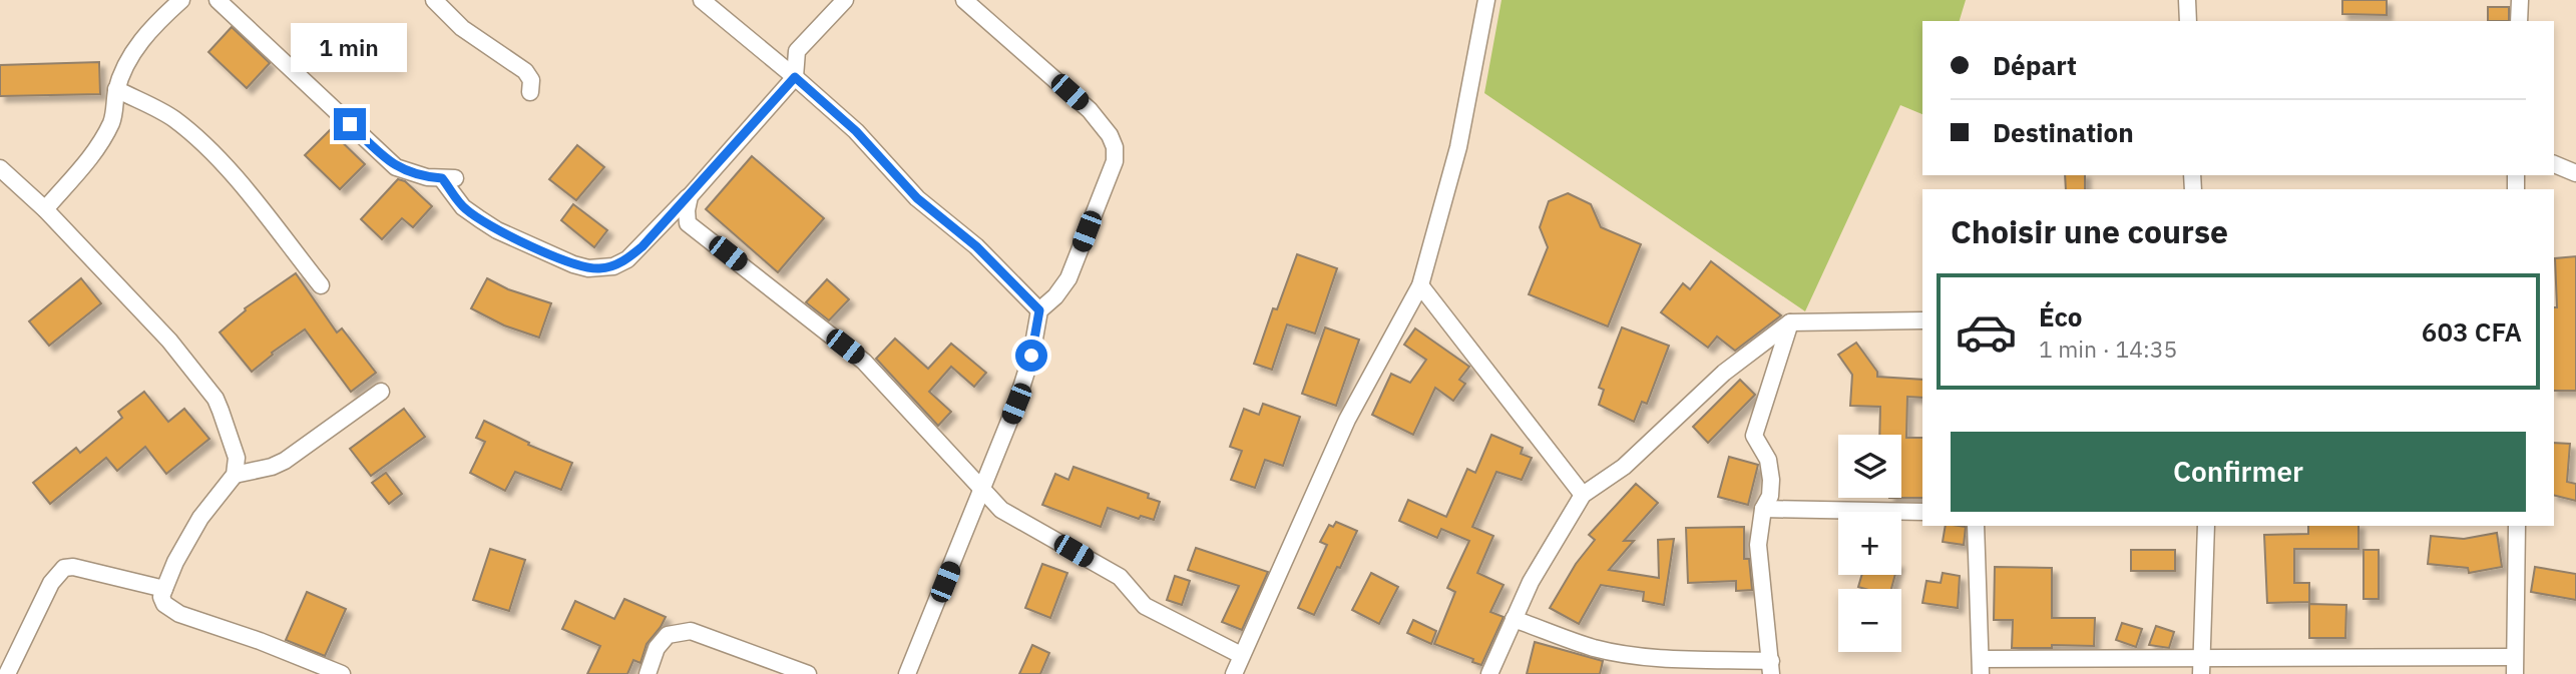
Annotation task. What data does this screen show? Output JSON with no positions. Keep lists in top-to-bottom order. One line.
{"page":{"banner":["Départ","Destination"],"bubble":"1 min","heading":"Choisir une course","list":[{"name":"Éco","note":"1 min · 14:35","value":"603 CFA"}],"buttons":"Confirmer","map_buttons":["+","−"]}}
